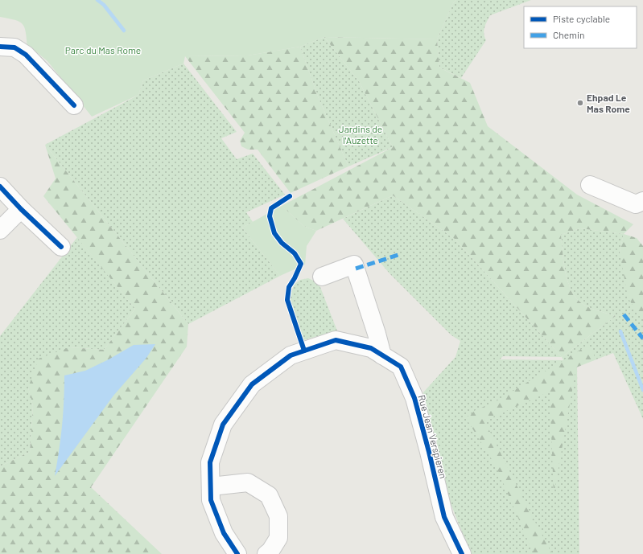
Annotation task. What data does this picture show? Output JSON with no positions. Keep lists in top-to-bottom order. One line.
{"streets":{"street":["Rue Jean Verspieren"]},"parks":["Parc du Mas Rome","Jardins de l'Auzette"],"places":["Ehpad Le Mas Rome"],"legend":["Piste cyclable","Chemin"]}
